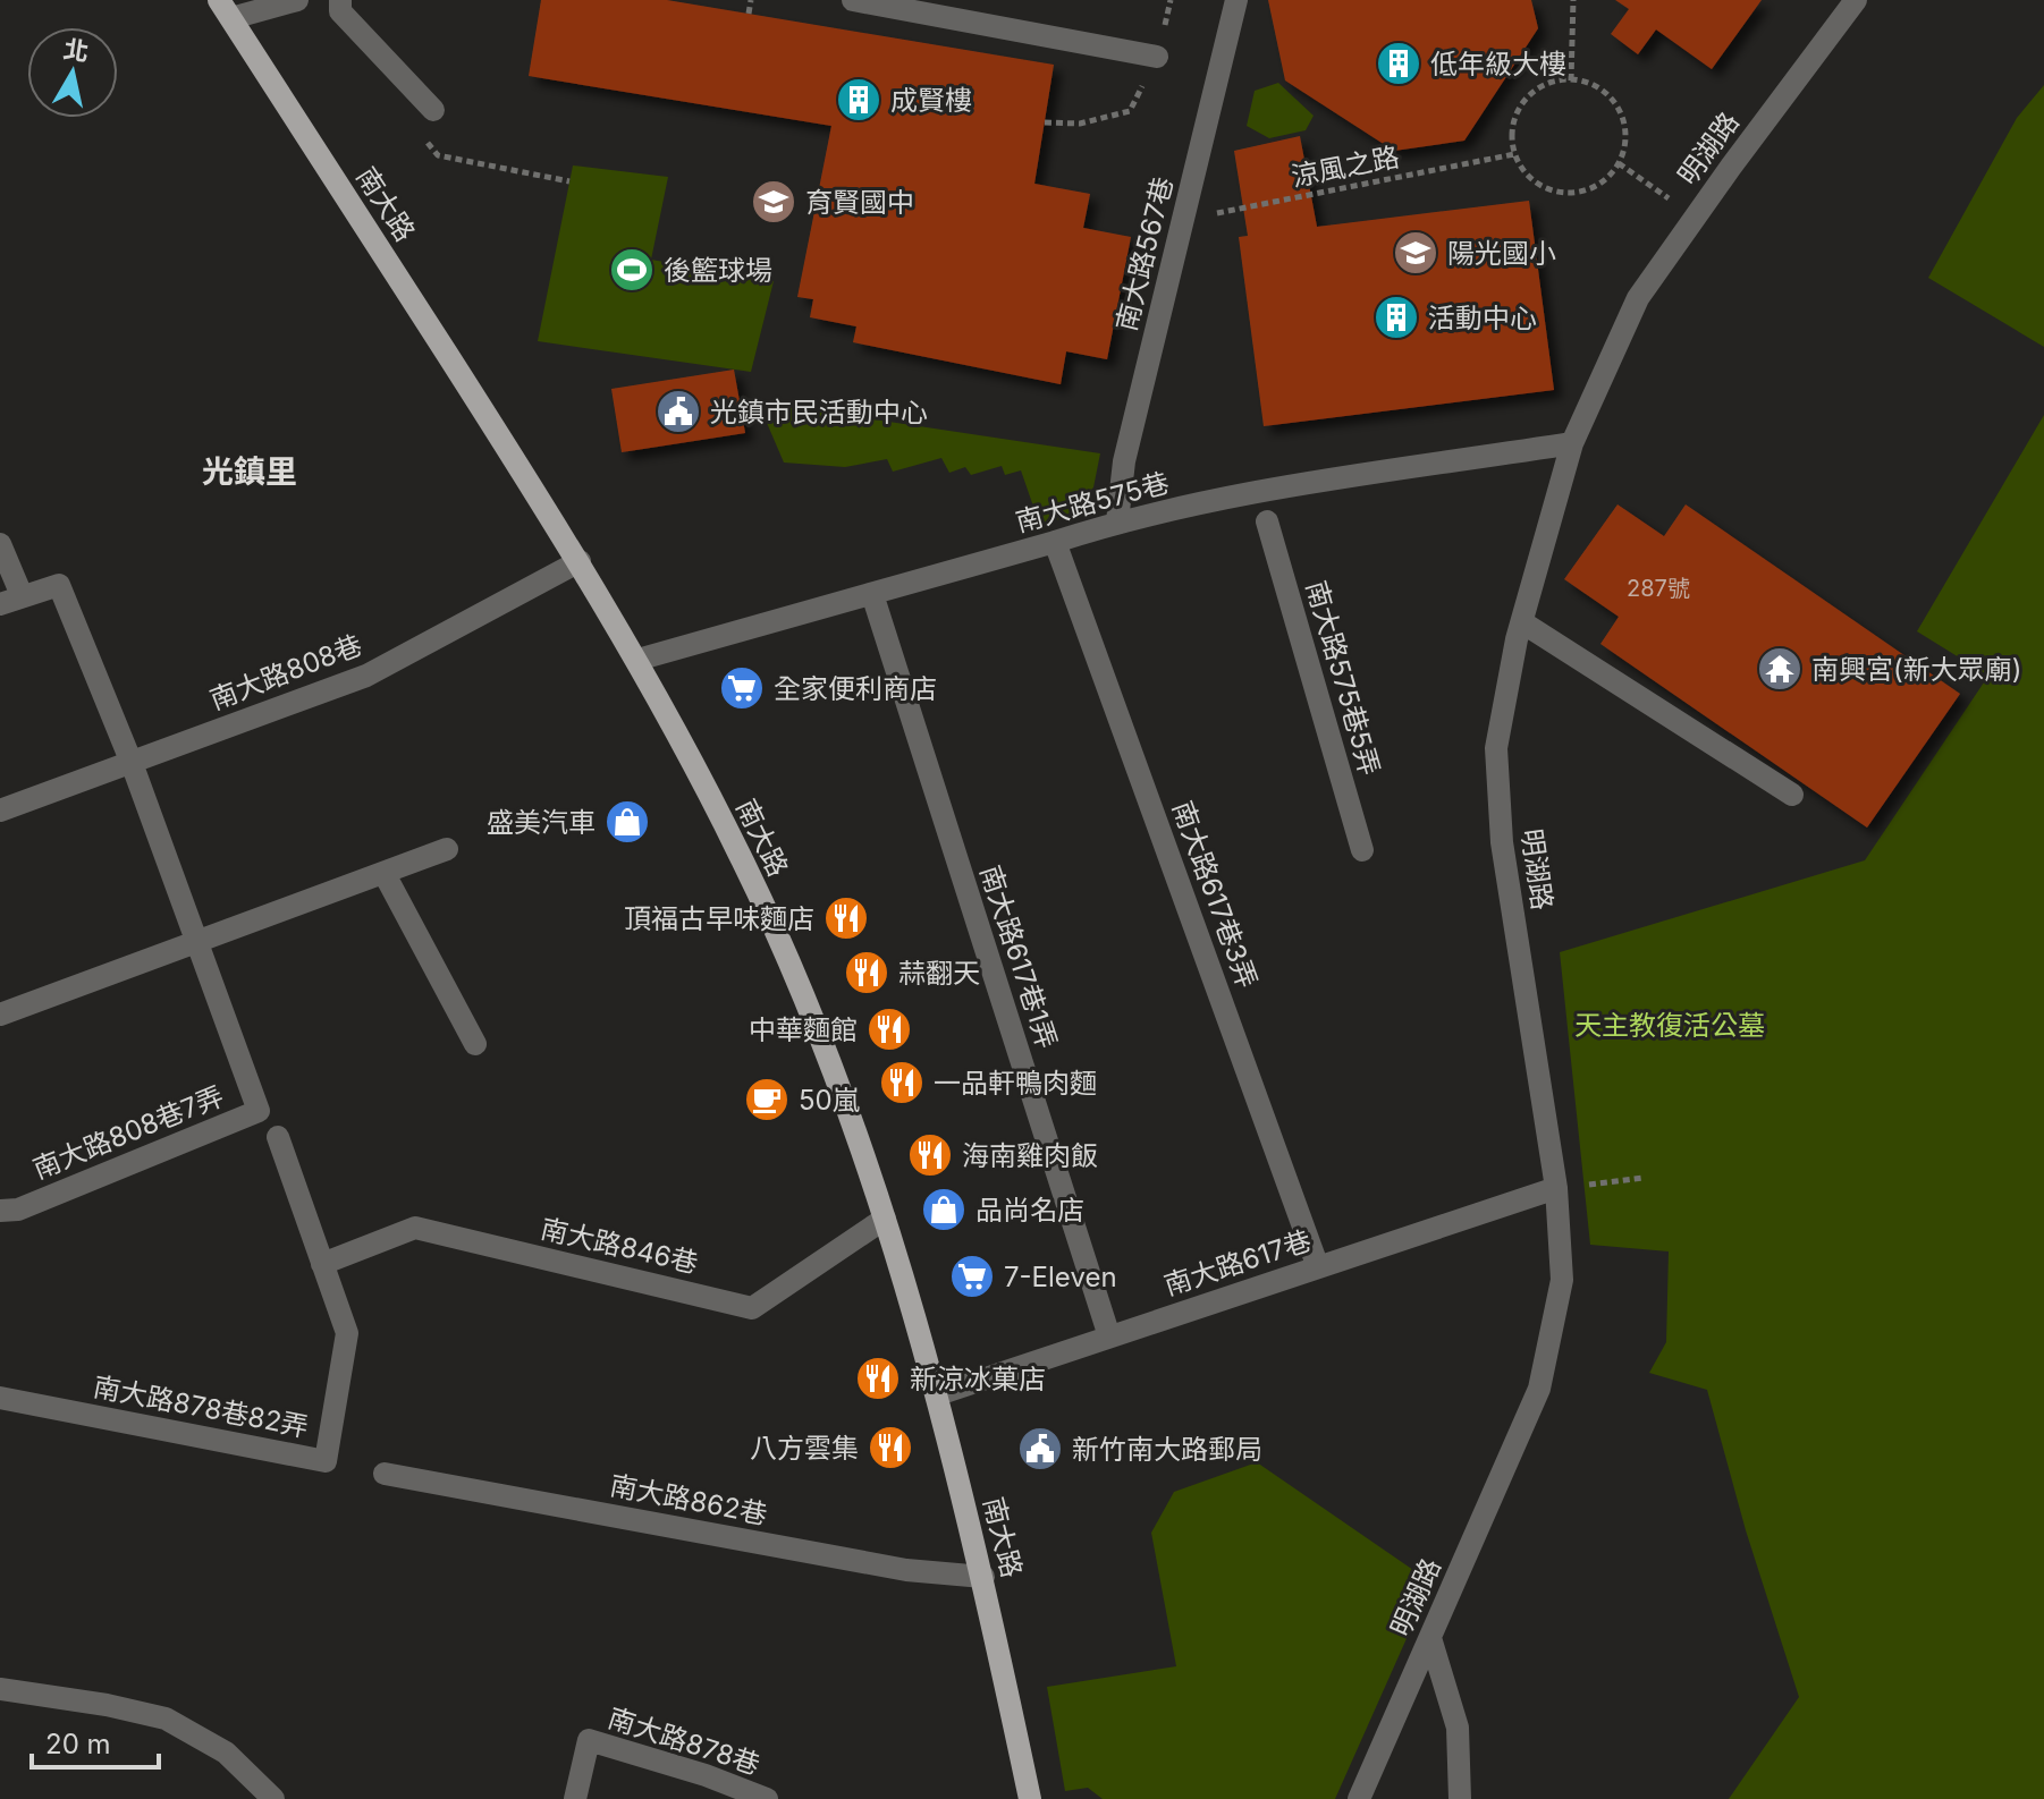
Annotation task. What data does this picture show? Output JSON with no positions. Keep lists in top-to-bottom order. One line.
{"streets":{"main road":["南大路"],"street":["明湖路","南大路567巷","南大路575巷","南大路808巷","南大路575巷5弄","南大路617巷3弄","南大路617巷1弄","南大路808巷7弄","南大路846巷","南大路617巷","南大路878巷82弄","南大路862巷","南大路878巷"],"path":["涼風之路"]},"crossings":[["明湖路","南大路575巷"],["明湖路","南大路617巷"],["涼風之路","南大路567巷"],["南大路","南大路575巷"],["南大路","南大路808巷"],["南大路","南大路846巷"],["南大路","南大路617巷"],["南大路","南大路862巷"],["南大路567巷","南大路575巷"],["南大路575巷","南大路617巷3弄"],["南大路575巷","南大路617巷1弄"],["南大路808巷","南大路808巷7弄"],["南大路617巷3弄","南大路617巷"],["南大路617巷1弄","南大路617巷"],["南大路846巷","南大路878巷82弄"]],"districts":["光鎮里"],"parks":["天主教復活公墓"],"places":{"building":["低年級大樓","成賢樓","活動中心"],"school or university":["育賢國中","陽光國小"],"sports":["後籃球場"],"public building":["光鎮市民活動中心","新竹南大路郵局"],"temple":["南興宮(新大眾廟)"],"supermarket":["全家便利商店","7-Eleven"],"shop":["盛美汽車","品尚名店"],"restaurant":["頂福古早味麵店","蒜翻天","中華麵館","一品軒鴨肉麵","海南雞肉飯","新涼冰菓店","八方雲集"],"cafe":["50嵐"]},"house_numbers":["287號"],"scale_bar":"20 m","north":"top"}
